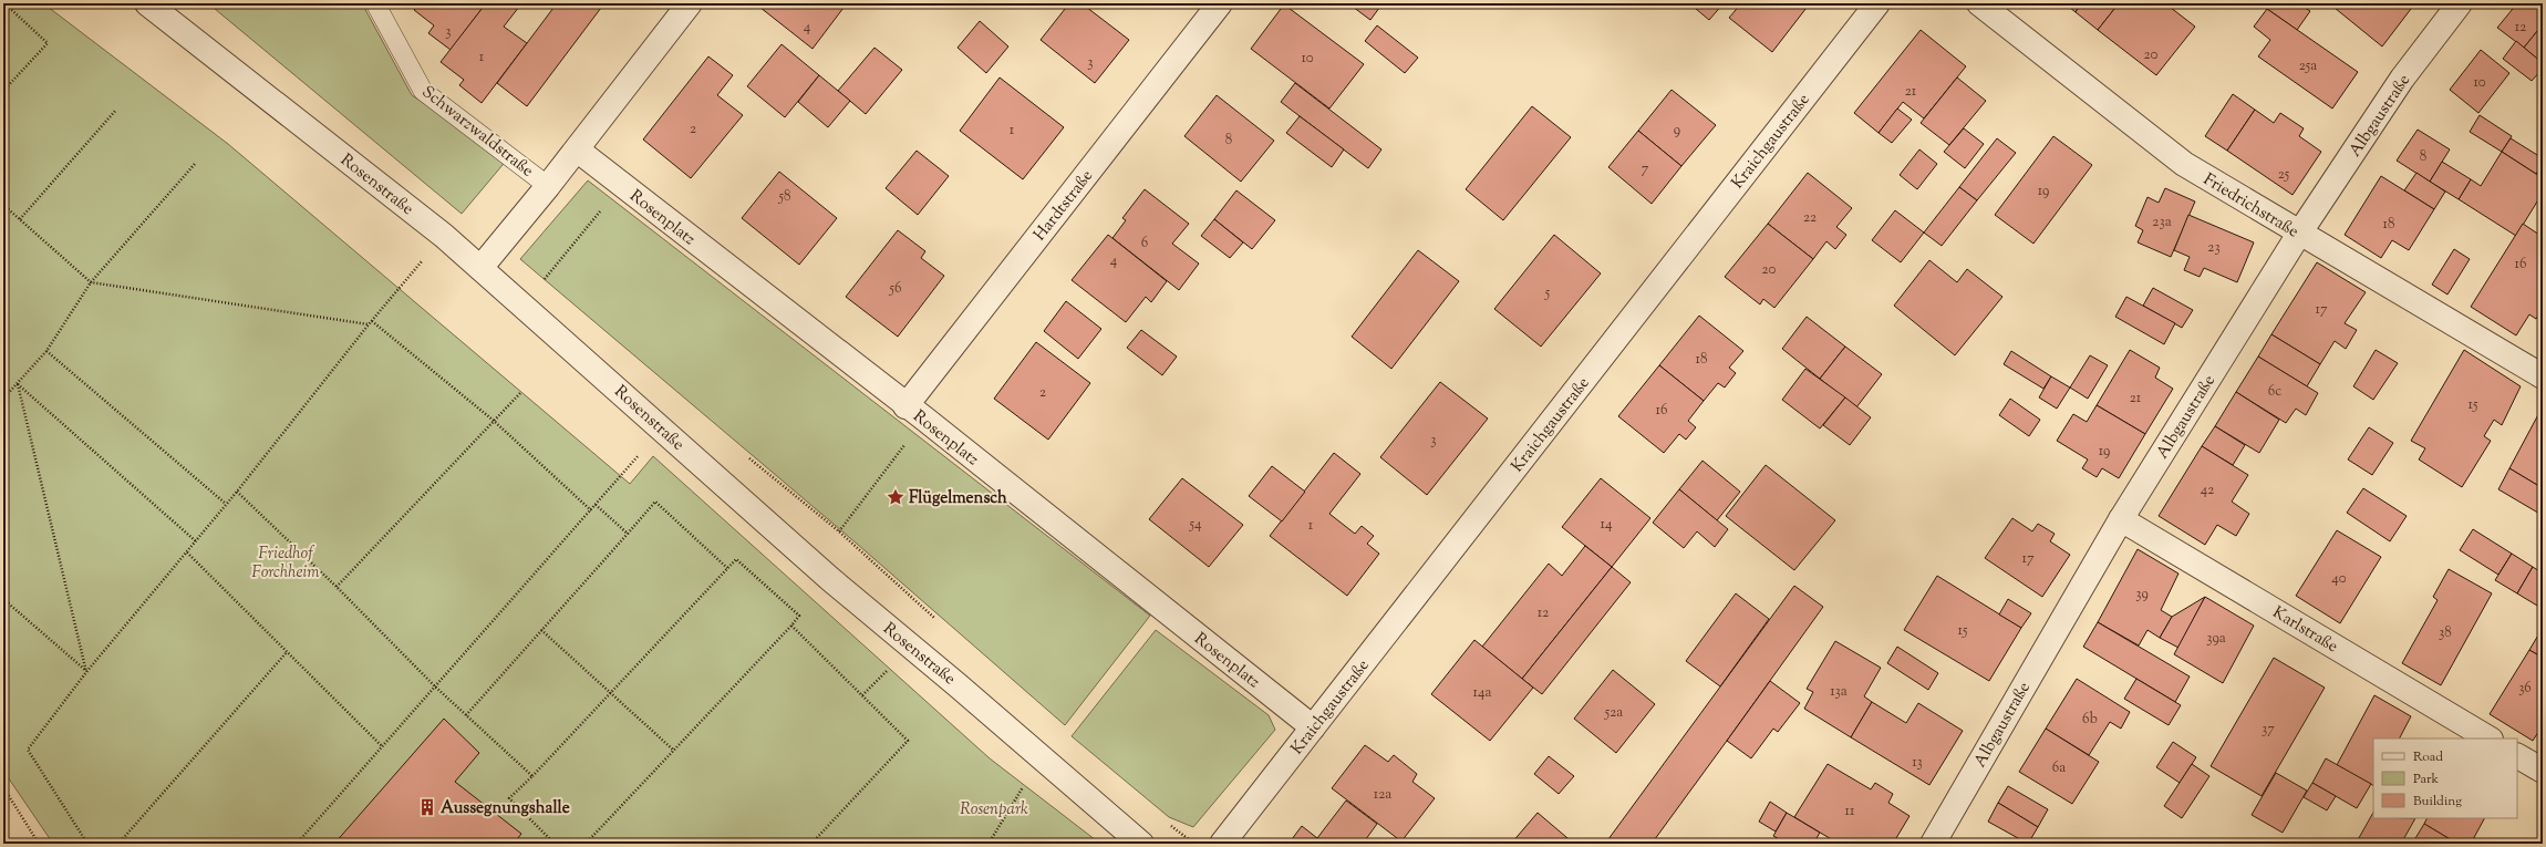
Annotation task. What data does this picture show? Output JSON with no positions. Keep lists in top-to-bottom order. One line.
{"streets":{"street":["Albgaustraße","Schwarzwaldstraße","Kraichgaustraße","Rosenstraße","Hardtstraße","Friedrichstraße","Rosenplatz","Karlstraße"]},"crossings":[["Albgaustraße","Friedrichstraße"],["Albgaustraße","Karlstraße"],["Schwarzwaldstraße","Rosenstraße"],["Schwarzwaldstraße","Rosenplatz"],["Kraichgaustraße","Rosenplatz"],["Hardtstraße","Rosenplatz"]],"parks":["Friedhof Forchheim","Rosenpark"],"places":{"place":["Flügelmensch"],"building":["Aussegnungshalle"]},"house_numbers":["4","12","3","20","1","10","3","25a","10","21","2","1","9","8","8","7","25","19","58","22","23a","18","6","23","4","16","20","56","5","17","18","6c","2","21","15","16","3","19","42","54","14","1","17","40","39","12","15","38","39a","36","13a","14a","52a","6b","37","13","6a","12a","11"],"legend":["Road","Park","Building"]}
